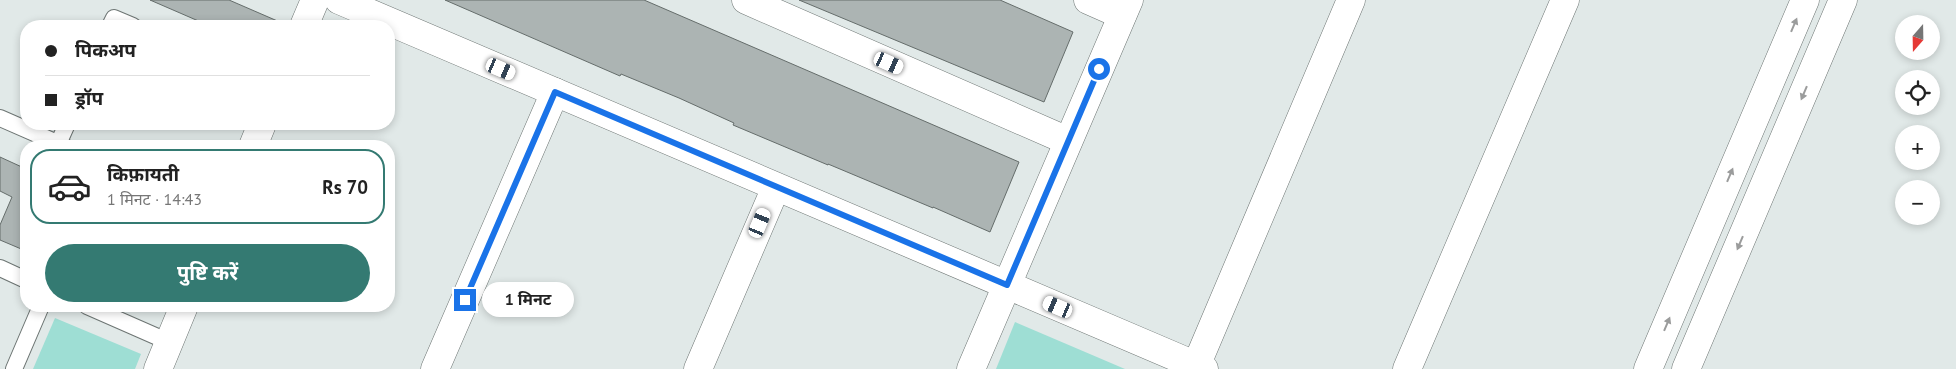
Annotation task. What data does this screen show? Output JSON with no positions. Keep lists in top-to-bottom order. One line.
{"north":"bottom","page":{"map_buttons":["+","−"],"banner":["पिकअप","ड्रॉप"],"list":[{"name":"किफ़ायती","note":"1 मिनट · 14:43","value":"Rs 70"}],"buttons":"पुष्टि करें","bubble":"1 मिनट"}}
